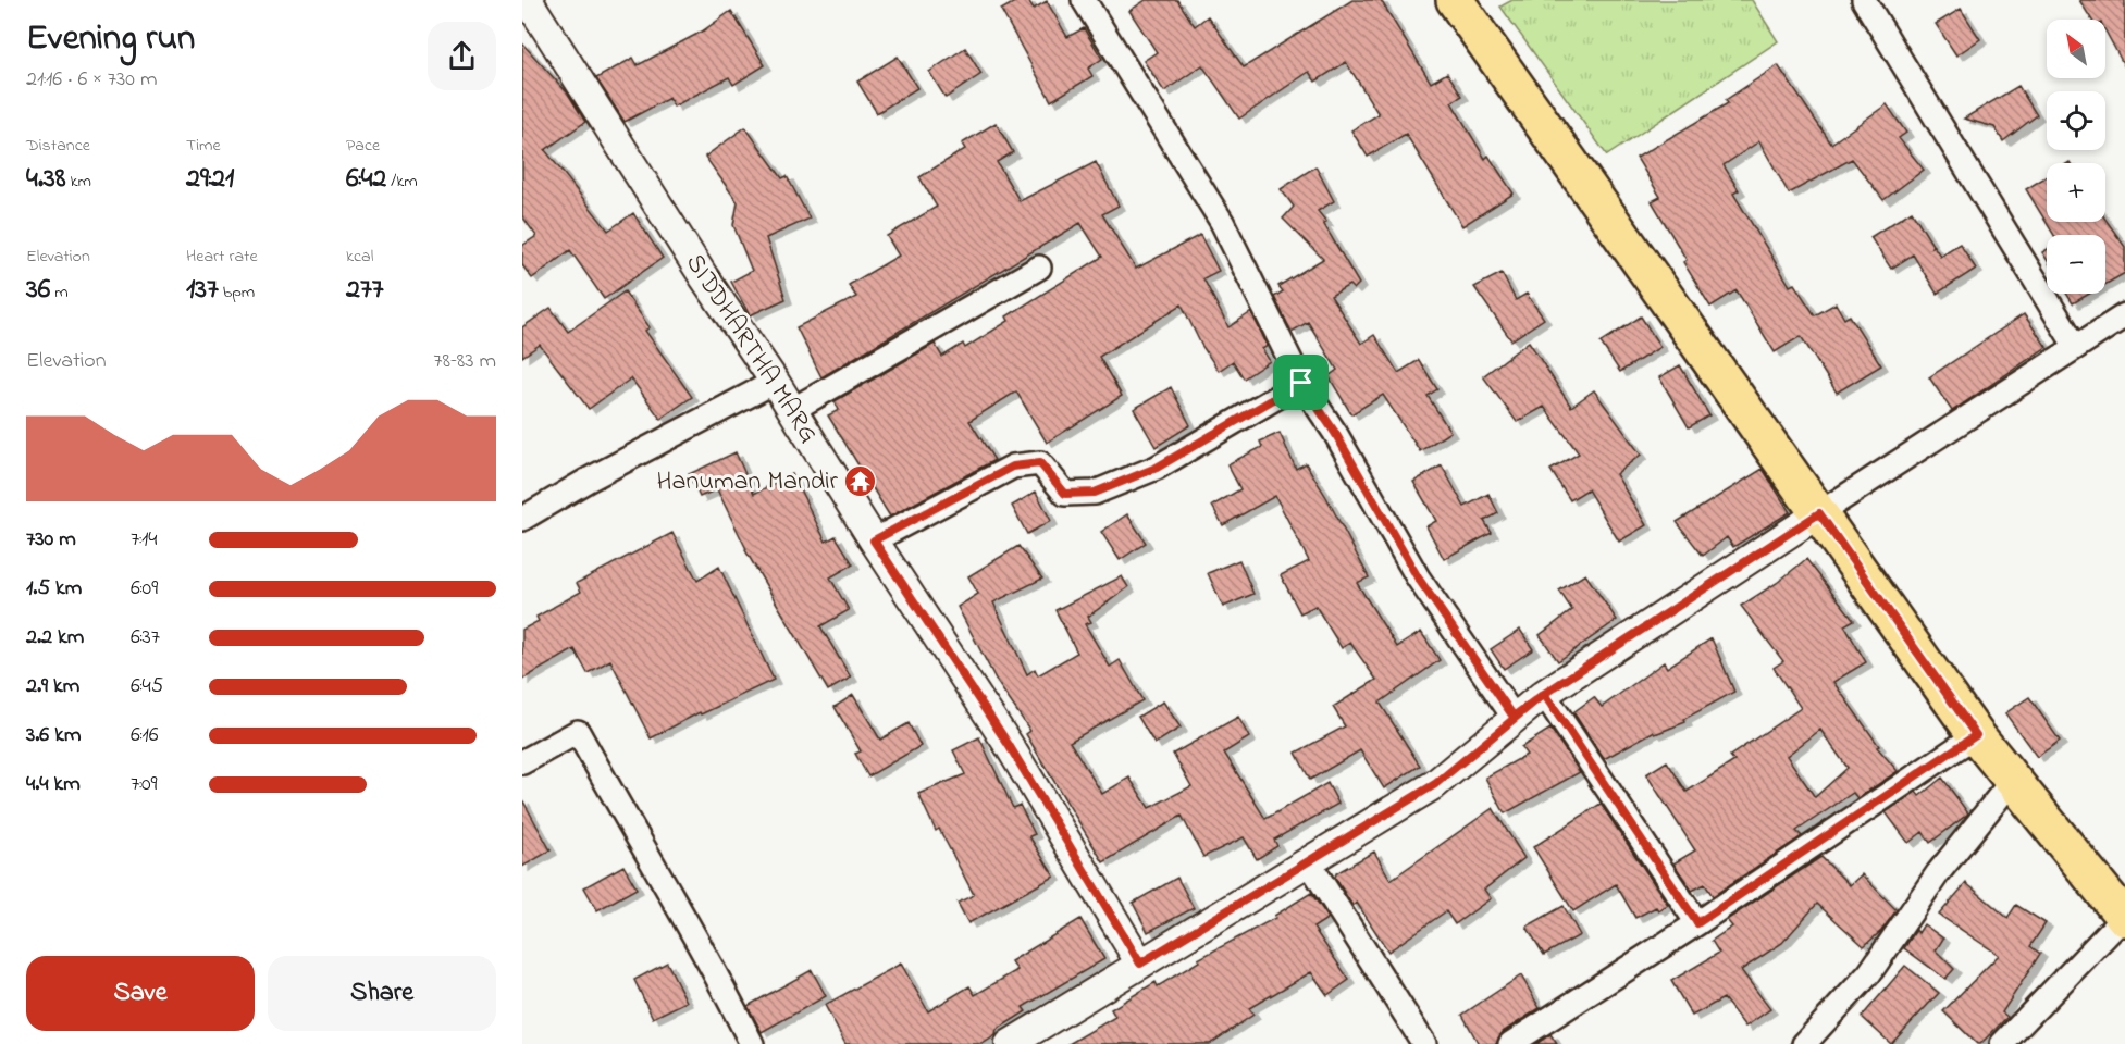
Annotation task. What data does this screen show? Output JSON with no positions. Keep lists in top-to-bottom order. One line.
{"streets":{"street":["SIDDHARTHA MARG"]},"places":{"temple":["Hanuman Mandir"]},"north":"top left","page":{"heading":["Evening run","21:16 · 6 × 730 m"],"map_buttons":["+","−"],"stats":[["Distance","4.38 km"],["Time","29:21"],["Pace","6:42 /km"],["Elevation","36 m"],["Heart rate","137 bpm"],["kcal","277"]],"chart":["Elevation","78–83 m"],"list":[{"name":"730 m","note":"7:14"},{"name":"1.5 km","note":"6:09"},{"name":"2.2 km","note":"6:37"},{"name":"2.9 km","note":"6:45"},{"name":"3.6 km","note":"6:16"},{"name":"4.4 km","note":"7:09"}],"buttons":["Save","Share"]}}
